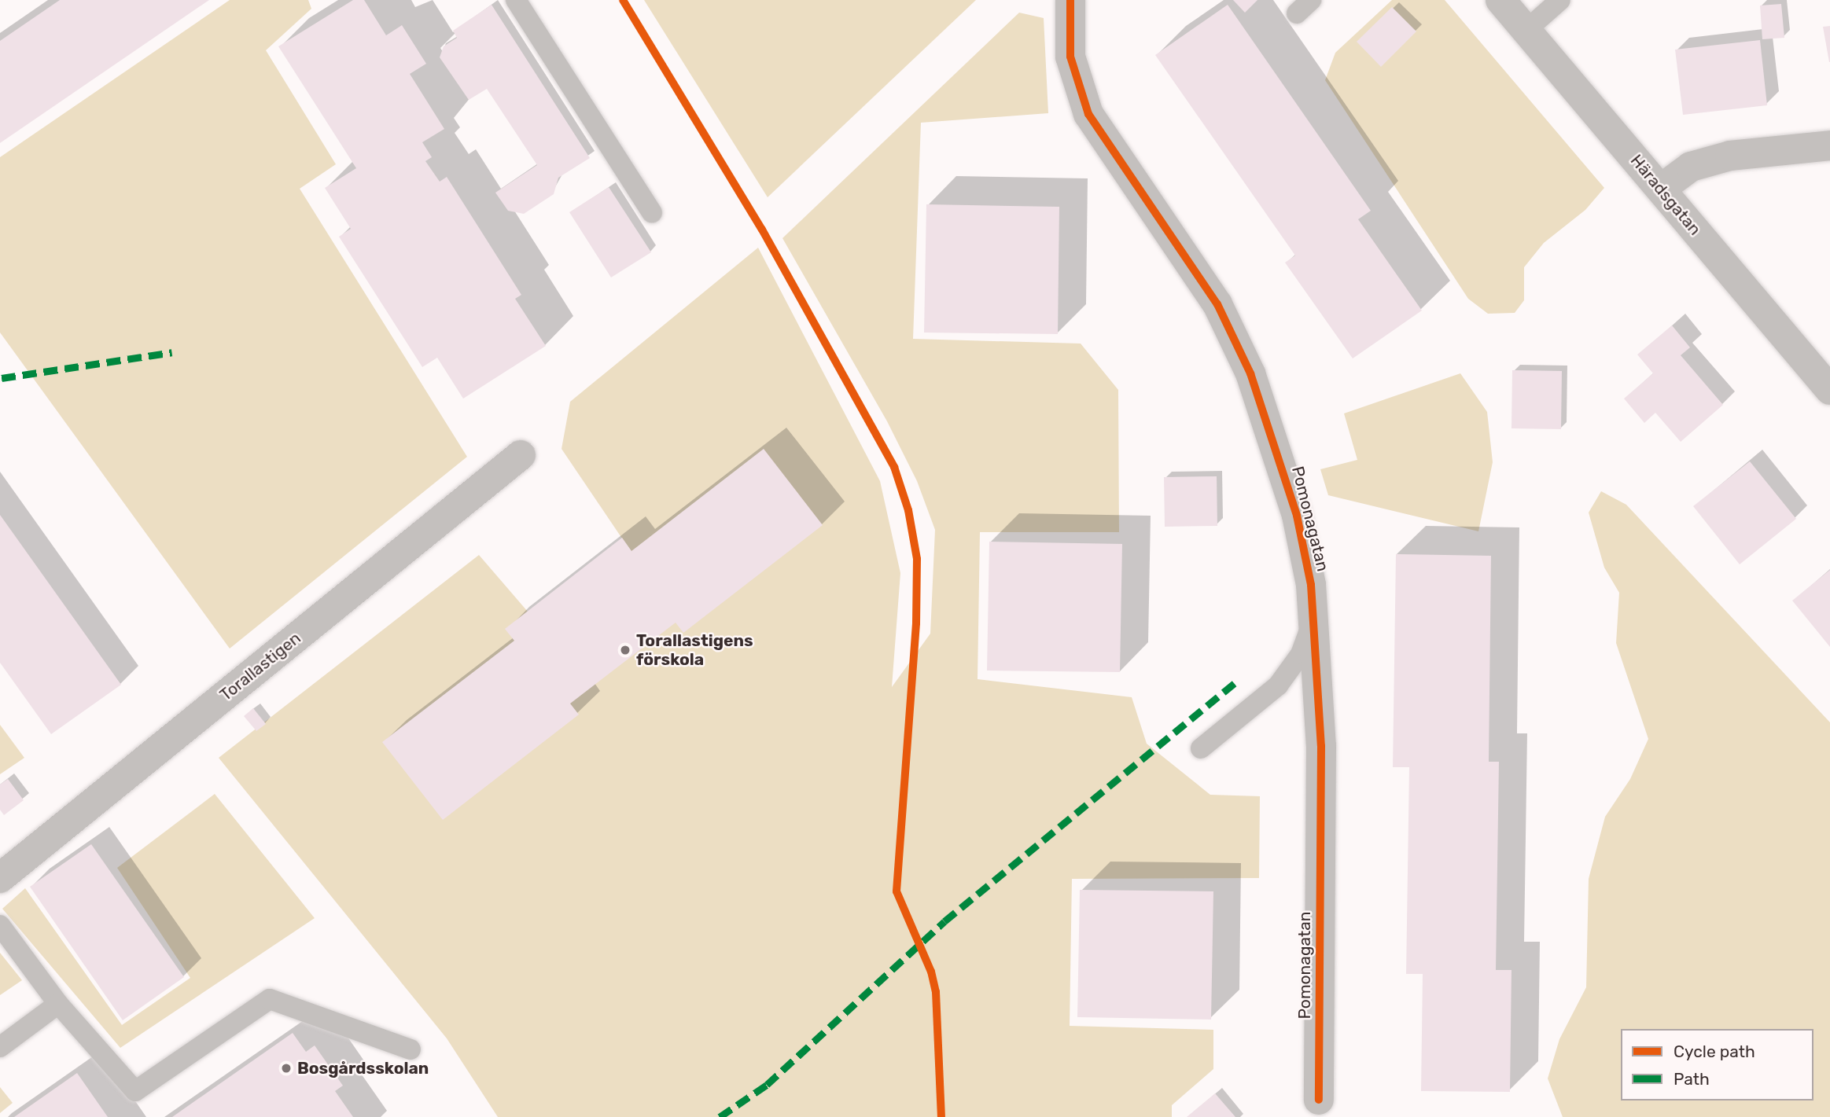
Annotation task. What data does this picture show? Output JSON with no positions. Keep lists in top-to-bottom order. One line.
{"streets":{"street":["Häradsgatan","Pomonagatan","Torallastigen"]},"places":["Torallastigens förskola","Bosgårdsskolan"],"legend":["Cycle path","Path"]}
